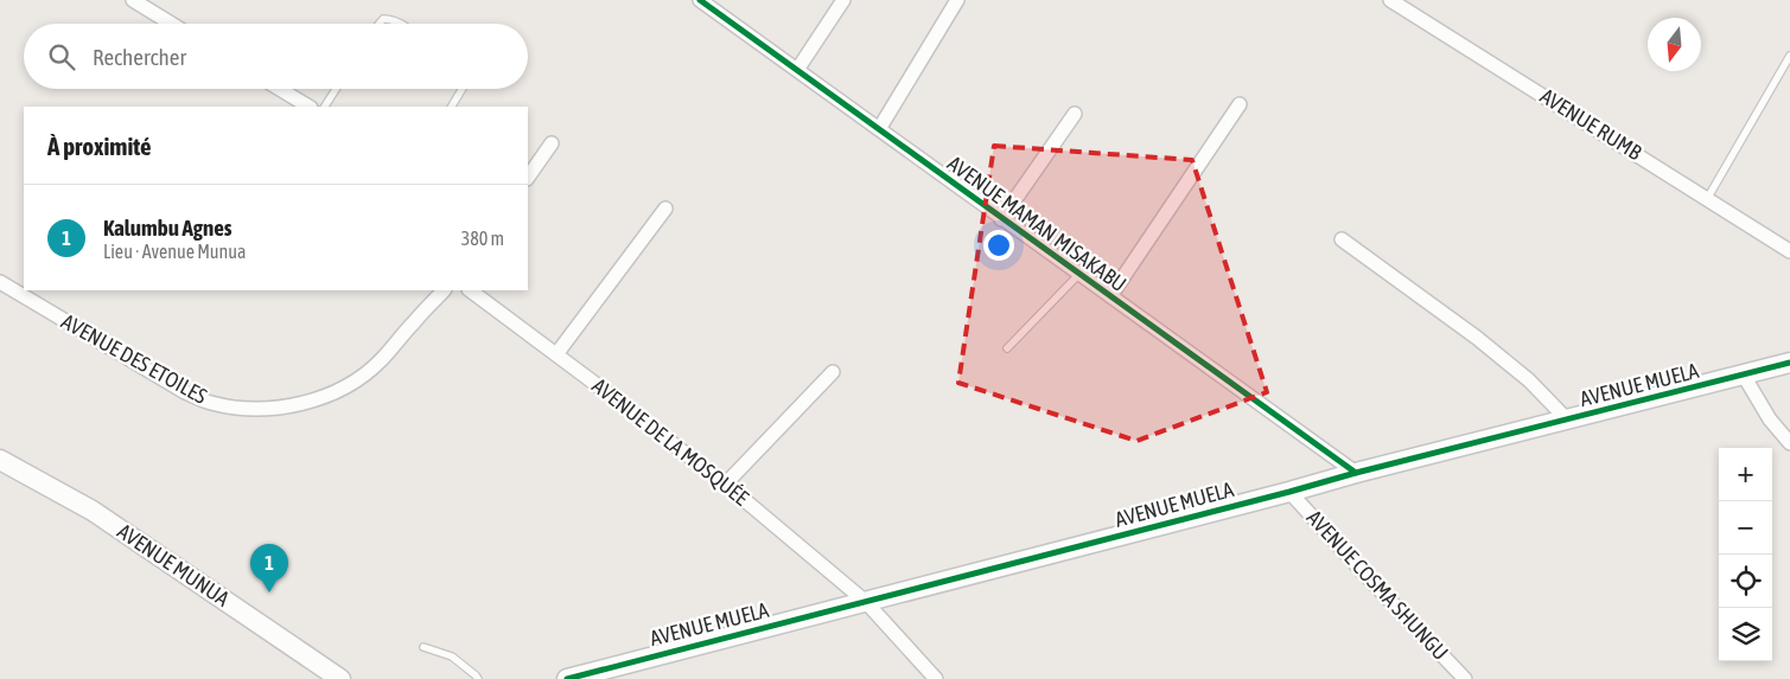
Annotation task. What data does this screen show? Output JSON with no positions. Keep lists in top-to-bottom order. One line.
{"streets":{"street":["AVENUE RUMB","AVENUE MAMAN MISAKABU","AVENUE DES ETOILES","AVENUE MUELA","AVENUE DE LA MOSQUÉE","AVENUE MUNUA","AVENUE COSMA SHUNGU"]},"crossings":[["AVENUE MAMAN MISAKABU","AVENUE MUELA"],["AVENUE MUELA","AVENUE DE LA MOSQUÉE"],["AVENUE MUELA","AVENUE COSMA SHUNGU"]],"north":"bottom","page":{"search":"Rechercher","heading":"À proximité","list":[{"mark":"1","name":"Kalumbu Agnes","note":"Lieu · Avenue Munua","value":"380 m"}],"map_buttons":["+","−"],"pins":"1"}}
